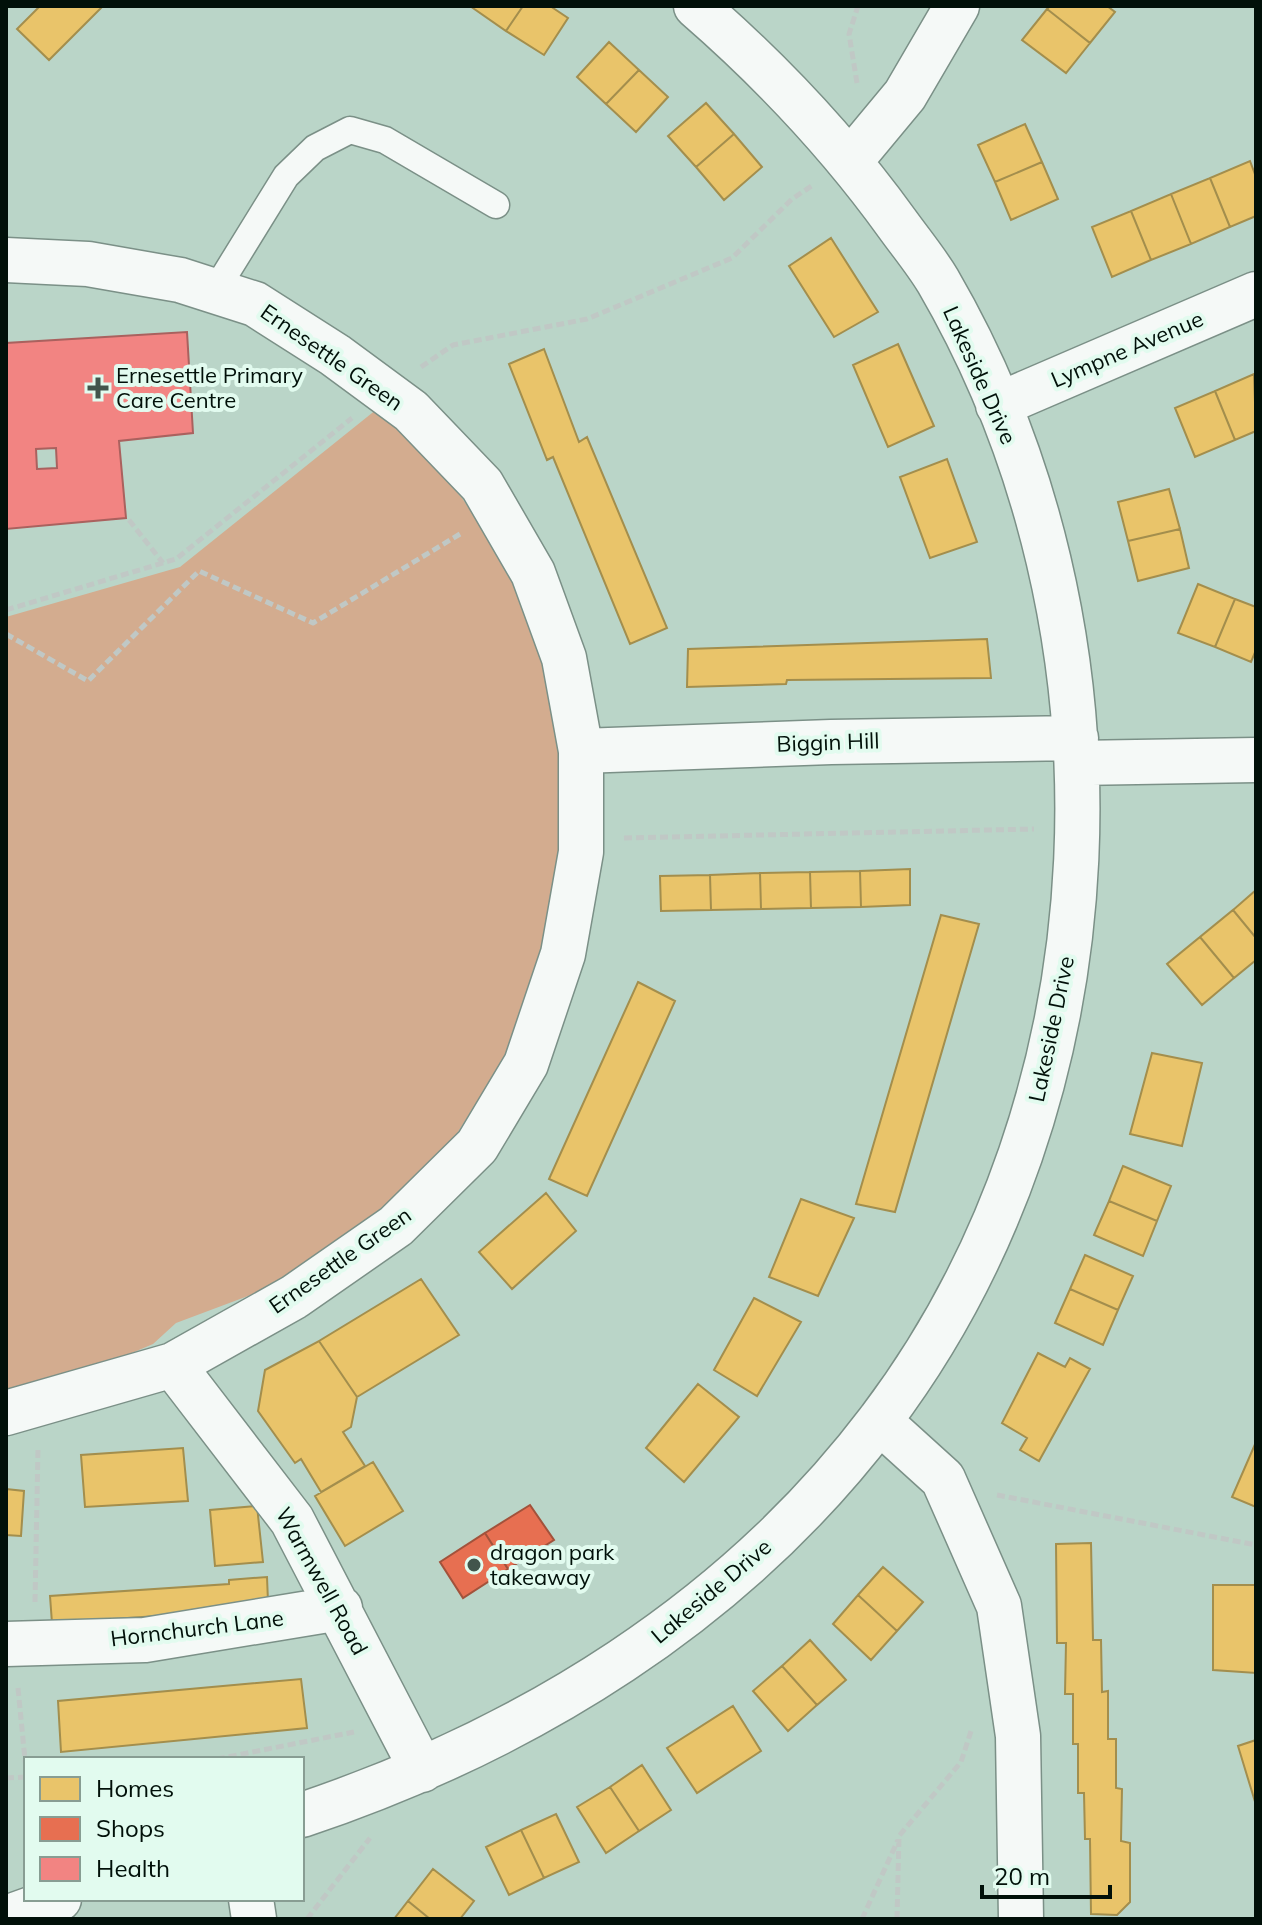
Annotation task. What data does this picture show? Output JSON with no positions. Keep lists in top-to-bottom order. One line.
{"streets":{"street":["Lympne Avenue","Ernesettle Green","Lakeside Drive","Biggin Hill","Warmwell Road","Hornchurch Lane"]},"crossings":[["Lympne Avenue","Lakeside Drive"],["Ernesettle Green","Biggin Hill"],["Ernesettle Green","Warmwell Road"],["Lakeside Drive","Biggin Hill"],["Lakeside Drive","Warmwell Road"],["Warmwell Road","Hornchurch Lane"]],"places":{"health":["Ernesettle Primary Care Centre"],"other":["dragon park takeaway"]},"legend":["Homes","Shops","Health"],"scale_bar":"20 m"}
